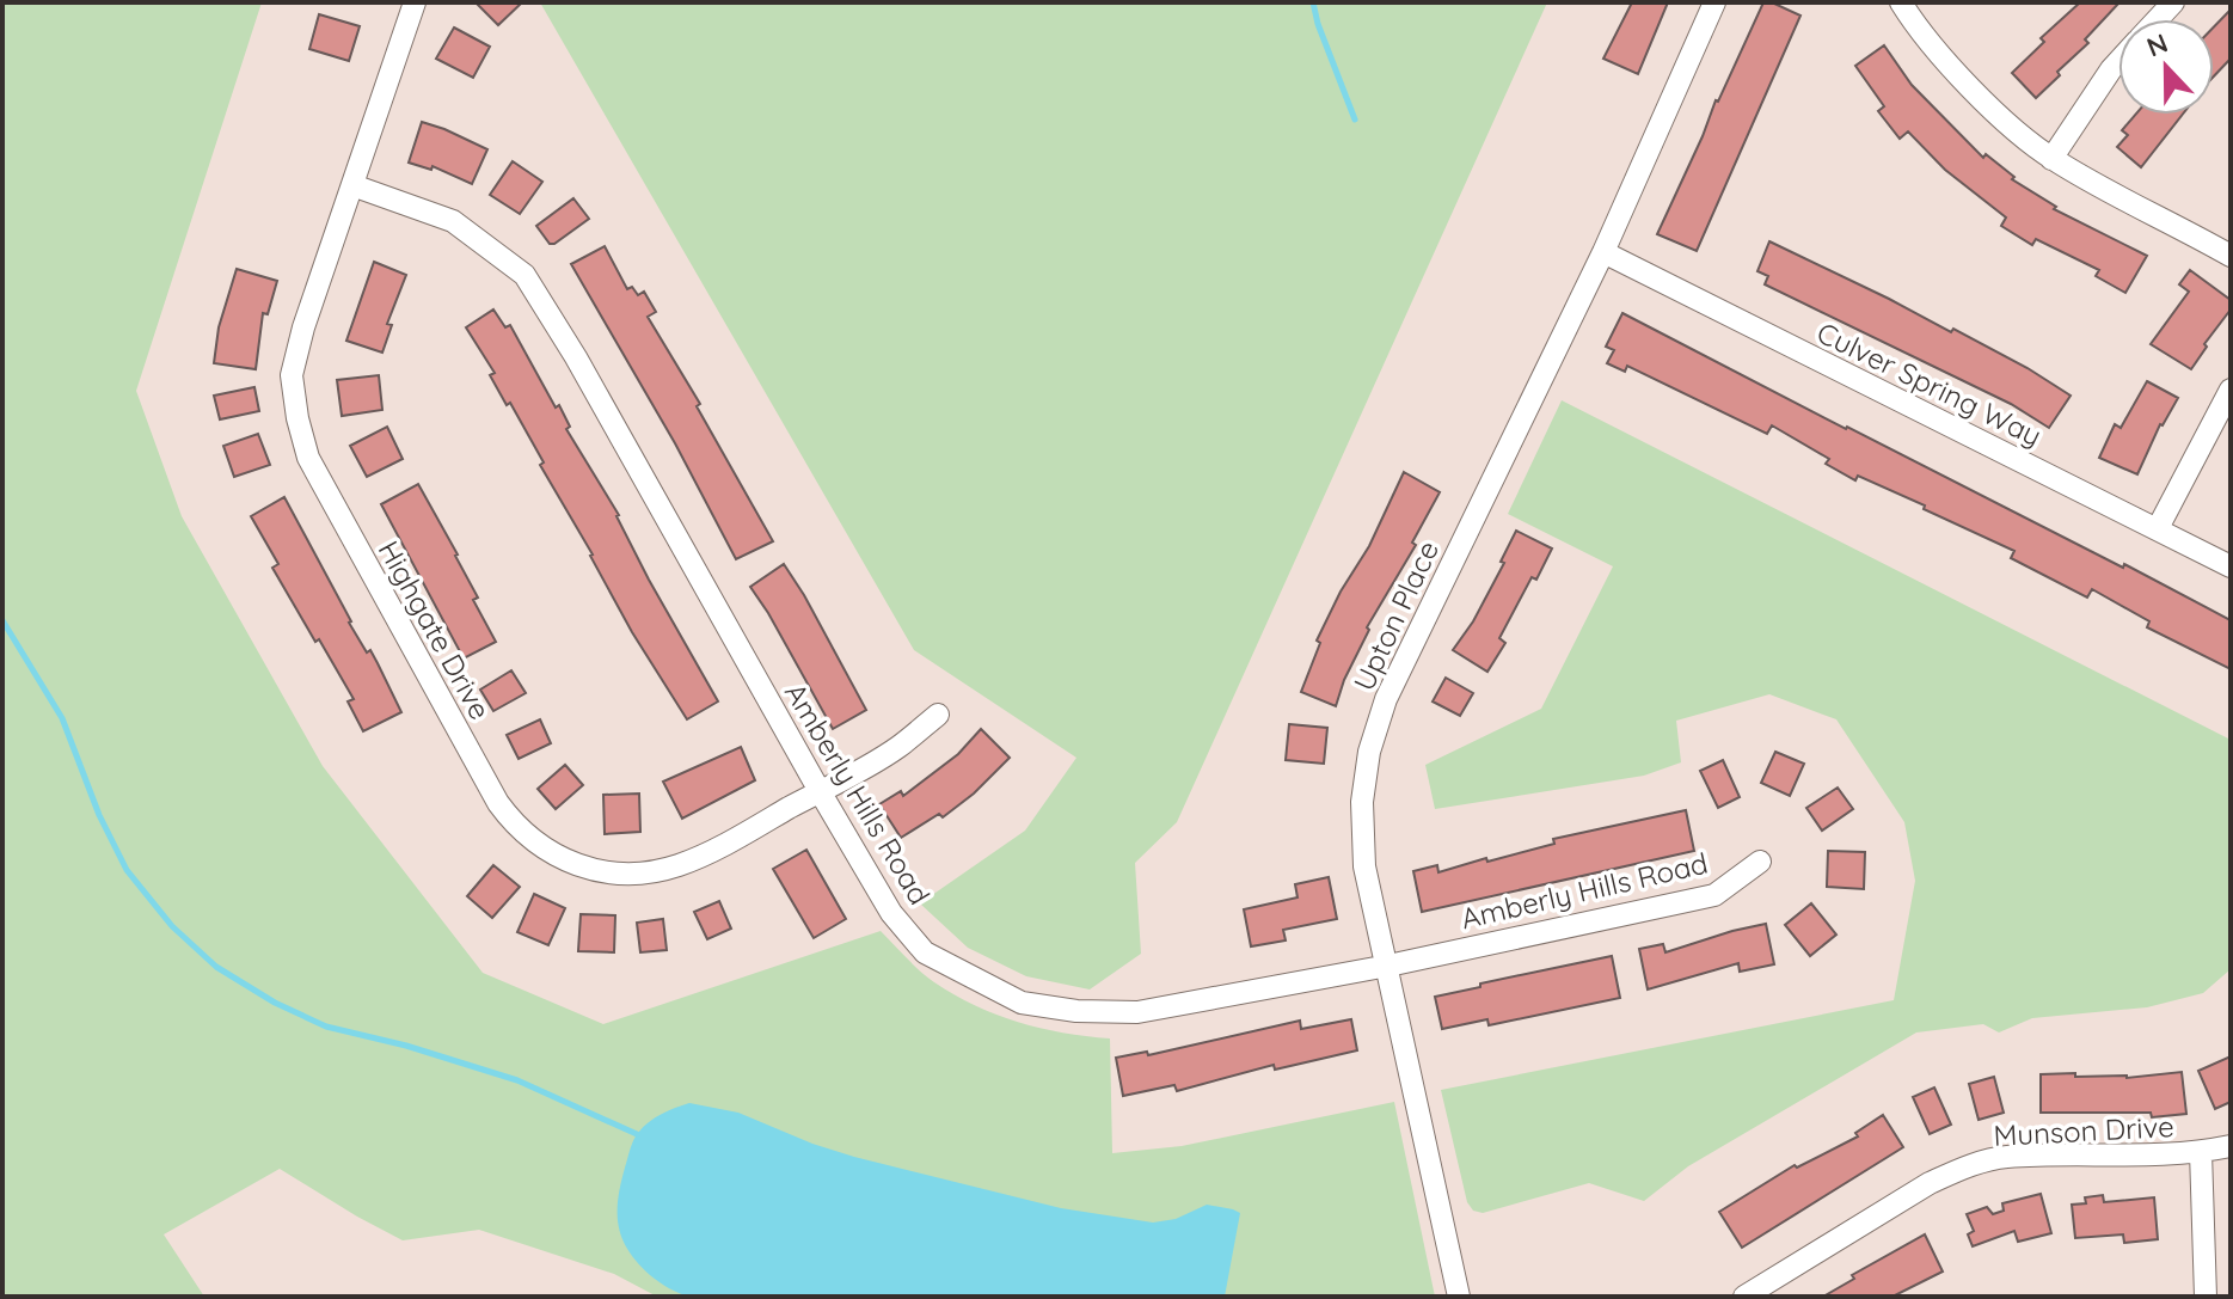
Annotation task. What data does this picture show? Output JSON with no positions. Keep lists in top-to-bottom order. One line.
{"streets":{"street":["Culver Spring Way","Upton Place","Highgate Drive","Amberly Hills Road","Munson Drive"]},"crossings":[["Culver Spring Way","Upton Place"],["Upton Place","Amberly Hills Road"],["Highgate Drive","Amberly Hills Road"]],"north":"top"}
